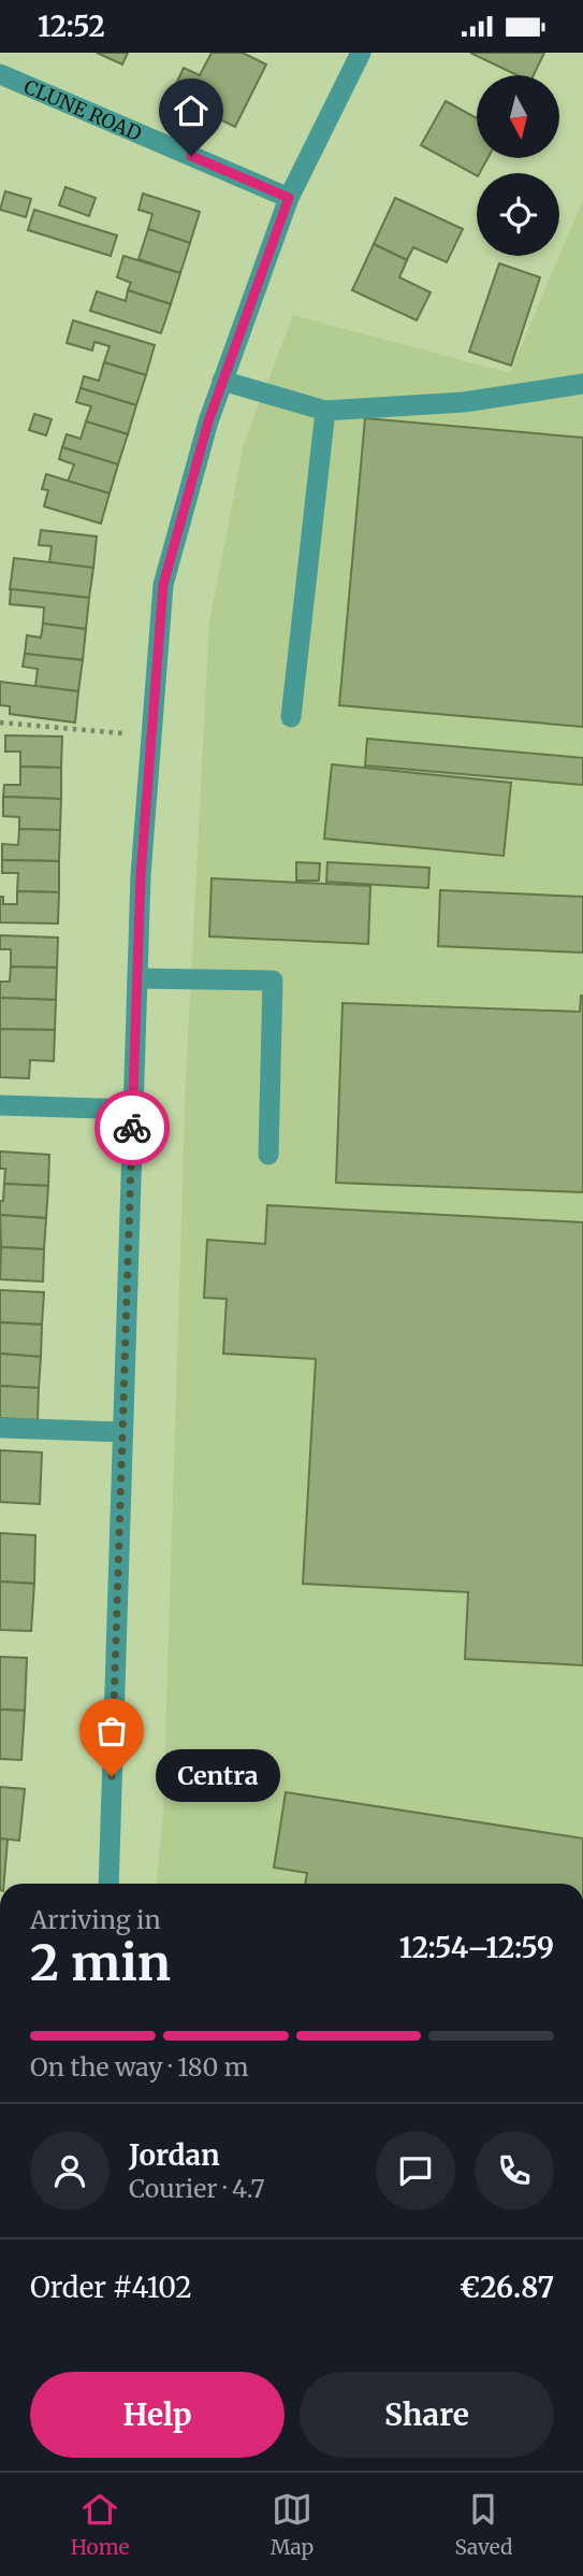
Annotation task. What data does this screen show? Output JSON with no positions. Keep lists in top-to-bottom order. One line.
{"streets":{"street":["CLUNE ROAD"]},"places":["Centra"],"north":"bottom","page":{"status":"12:52","bubble":"Centra","heading":["2 min","Arriving in","12:54–12:59"],"panel":["Jordan","Courier · 4.7","Order #4102","€26.87"],"bar":"On the way · 180 m","buttons":["Help","Share"],"tabs":["Home","Map","Saved"]}}
